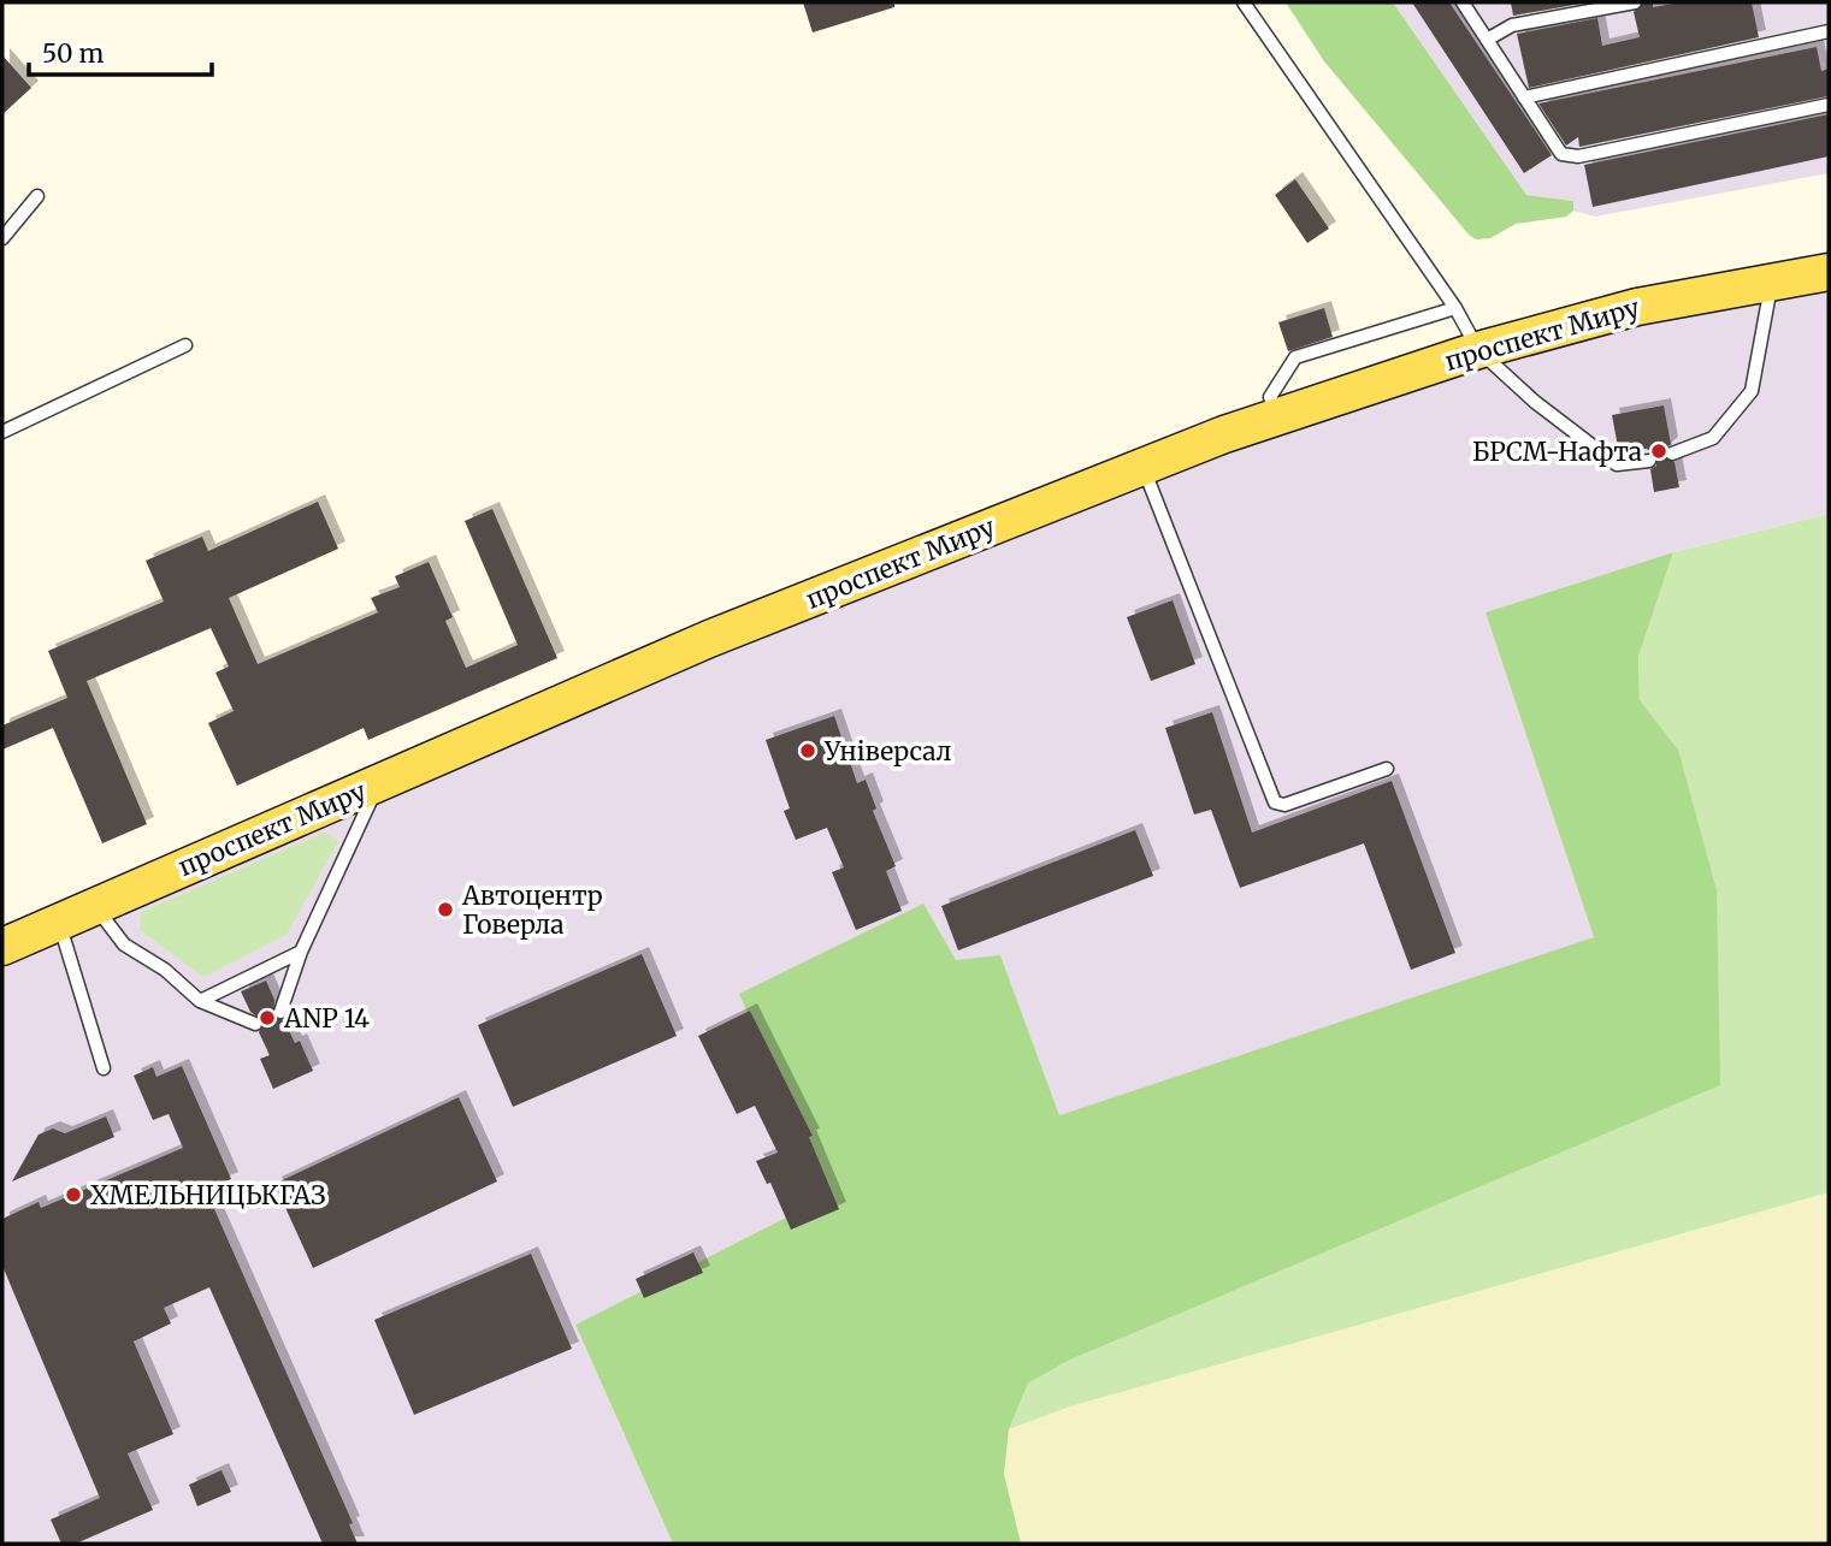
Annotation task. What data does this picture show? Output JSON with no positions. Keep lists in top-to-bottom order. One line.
{"streets":{"main road":["проспект Миру"]},"places":["БРСМ-Нафта","Універсал","Автоцентр Говерла","ANP 14","ХМЕЛЬНИЦЬКГАЗ"],"scale_bar":"50 m"}
